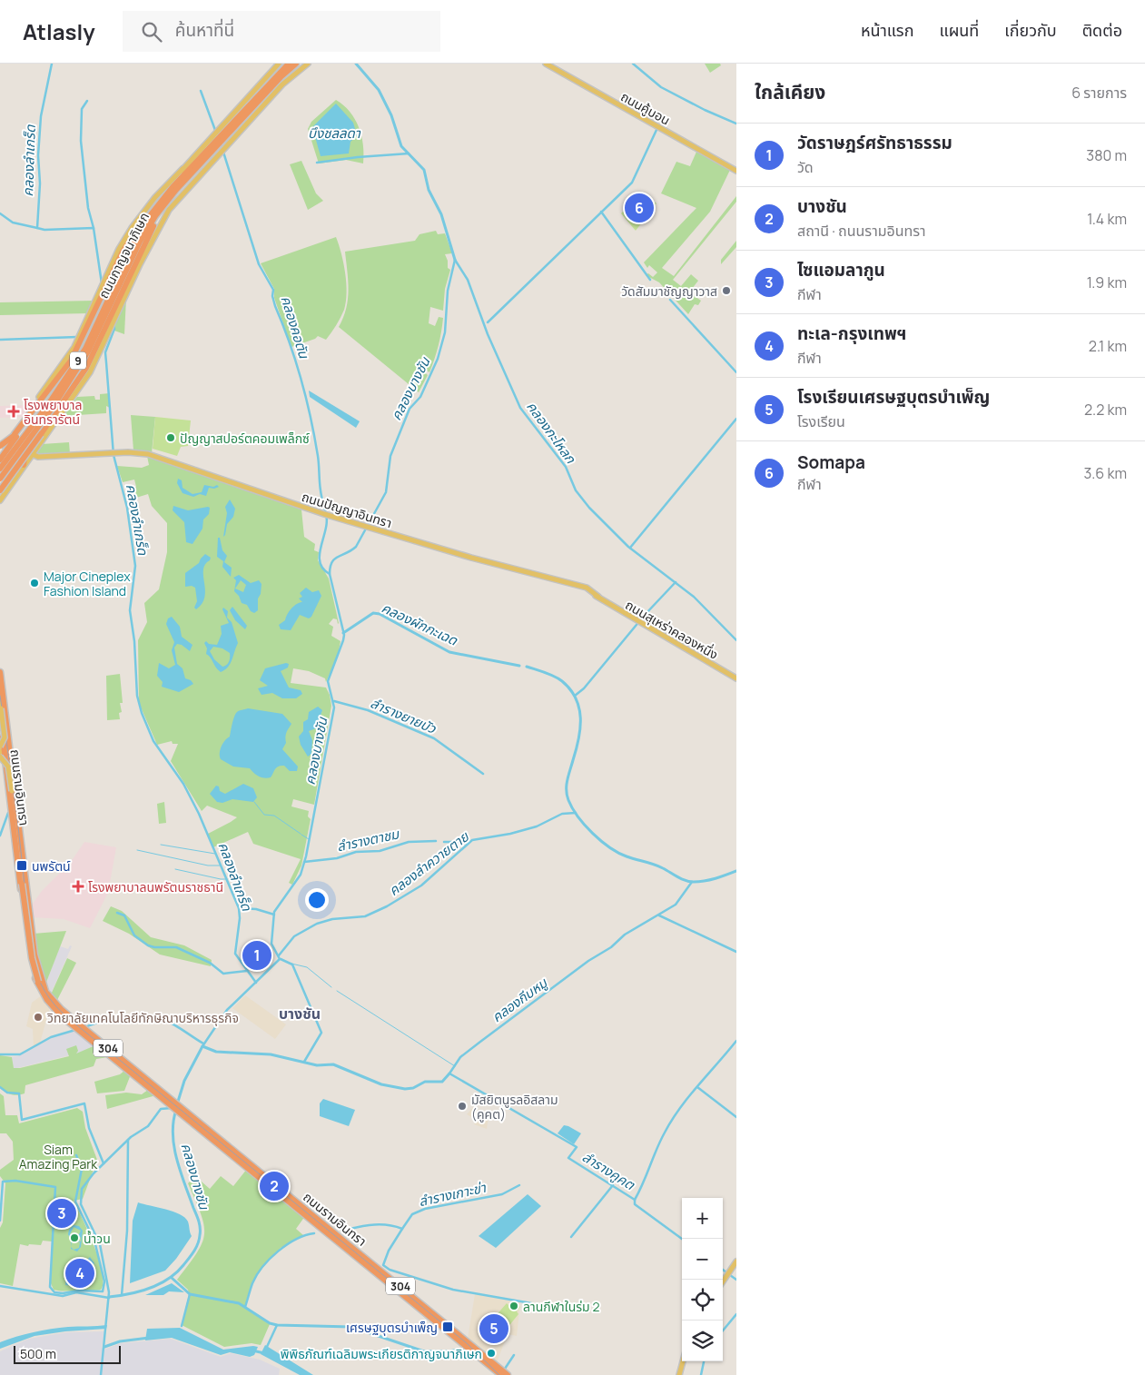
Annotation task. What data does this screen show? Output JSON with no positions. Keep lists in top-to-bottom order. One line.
{"streets":{"highway":["ถนนกาญจนาภิเษก","9","ถนนรามอินทรา","304"],"main road":["ถนนคู้บอน","ถนนปัญญาอินทรา","ถนนสุเหร่าคลองหนึ่ง"]},"crossings":[["ถนนปัญญาอินทรา","ถนนสุเหร่าคลองหนึ่ง"]],"districts":["บางชัน"],"water":["บึงชลลดา","คลองลำเกร็ด","คลองคอตัน","คลองบางชัน","คลองกะโหลก","คลองผักกะเฉด","ลำรางยายบัว","ลำรางตาชม","คลองลำควายตาย","คลองกีบหมู","ลำรางคูคต","ลำรางเกาะข่า"],"parks":["Siam Amazing Park"],"places":{"other":["วัดสัมมาชัญญาวาส","ปัญญาสปอร์ตคอมเพล็กซ์","Major Cineplex Fashion Island","วิทยาลัยเทคโนโลยีทักษิณาบริหารธุรกิจ","มัสยิตนูรลอิสลาม (คูคต)","น้ำวน","ลานกีฬาในร่ม 2","พิพิธภัณฑ์เฉลิมพระเกียรติกาญจนาภิเษก"],"health":["โรงพยาบาล อินทรารัตน์","โรงพยาบาลนพรัตนราชธานี"],"transit":["นพรัตน์","เศรษฐบุตรบำเพ็ญ"]},"scale_bar":"500 m","page":{"header":"Atlasly","search":"ค้นหาที่นี่","nav":["หน้าแรก","แผนที่","เกี่ยวกับ","ติดต่อ"],"heading":["ใกล้เคียง","6 รายการ"],"list":[{"mark":"1","name":"วัดราษฎร์ศรัทธาธรรม","note":"วัด","value":"380 m"},{"mark":"2","name":"บางชัน","note":"สถานี · ถนนรามอินทรา","value":"1.4 km"},{"mark":"3","name":"ไซแอมลากูน","note":"กีฬา","value":"1.9 km"},{"mark":"4","name":"ทะเล-กรุงเทพฯ","note":"กีฬา","value":"2.1 km"},{"mark":"5","name":"โรงเรียนเศรษฐบุตรบำเพ็ญ","note":"โรงเรียน","value":"2.2 km"},{"mark":"6","name":"Somapa","note":"กีฬา","value":"3.6 km"}],"pins":["6","1","2","3","4","5"],"map_buttons":["+","−"],"scale":"500 m"}}
